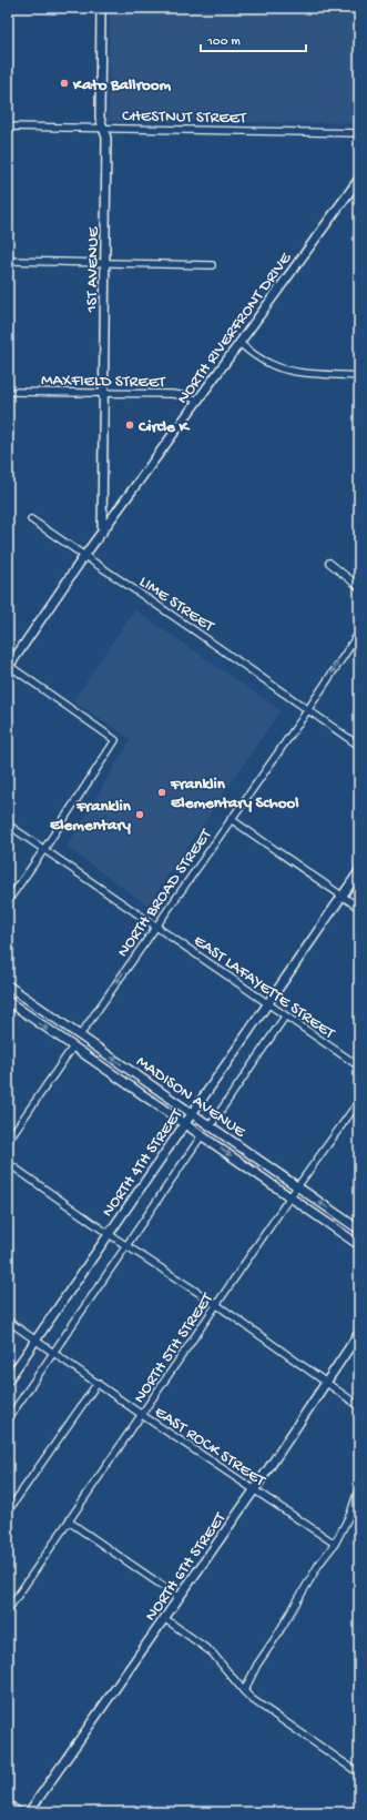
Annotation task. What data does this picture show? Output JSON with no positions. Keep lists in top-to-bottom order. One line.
{"streets":{"street":["CHESTNUT STREET","1ST AVENUE","NORTH RIVERFRONT DRIVE","MAXFIELD STREET","LIME STREET","NORTH BROAD STREET","EAST LAFAYETTE STREET","MADISON AVENUE","NORTH 4TH STREET","NORTH 5TH STREET","EAST ROCK STREET","NORTH 6TH STREET"]},"crossings":[["CHESTNUT STREET","1ST AVENUE"],["1ST AVENUE","NORTH RIVERFRONT DRIVE"],["1ST AVENUE","MAXFIELD STREET"],["NORTH RIVERFRONT DRIVE","MAXFIELD STREET"],["NORTH RIVERFRONT DRIVE","LIME STREET"],["LIME STREET","NORTH BROAD STREET"],["NORTH BROAD STREET","EAST LAFAYETTE STREET"],["NORTH BROAD STREET","MADISON AVENUE"],["EAST LAFAYETTE STREET","NORTH 4TH STREET"],["MADISON AVENUE","NORTH 4TH STREET"],["MADISON AVENUE","NORTH 5TH STREET"],["NORTH 4TH STREET","EAST ROCK STREET"],["NORTH 5TH STREET","EAST ROCK STREET"],["EAST ROCK STREET","NORTH 6TH STREET"]],"one_way":["NORTH BROAD STREET"],"places":["Kato Ballroom","Circle K","Franklin Elementary School","Franklin Elementary"],"scale_bar":"100 m"}
